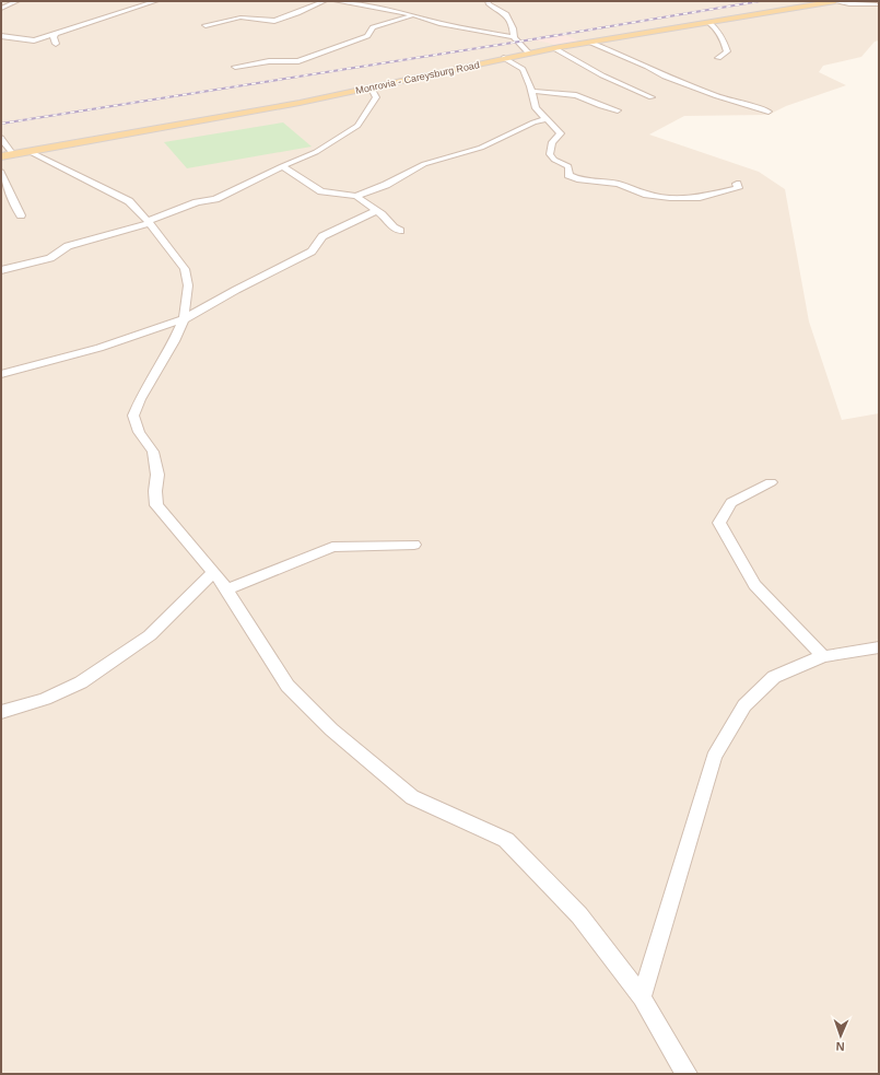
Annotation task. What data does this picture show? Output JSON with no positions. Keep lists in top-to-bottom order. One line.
{"streets":{"main road":["Monrovia - Careysburg Road"]},"north":"bottom"}
